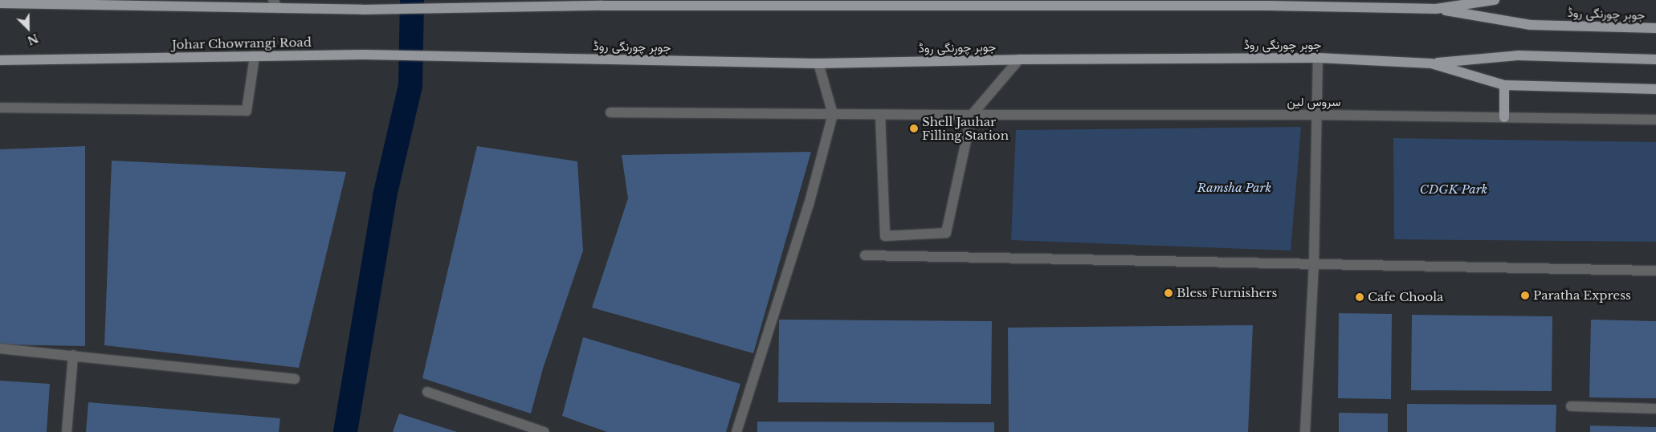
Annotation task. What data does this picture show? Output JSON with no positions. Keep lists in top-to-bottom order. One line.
{"streets":{"main road":["جوہر چورنگی روڈ","Johar Chowrangi Road"],"street":["سروس لین"]},"crossings":[["جوہر چورنگی روڈ","Johar Chowrangi Road"]],"parks":["Ramsha Park","CDGK Park"],"places":["Shell Jauhar Filling Station","Bless Furnishers","Paratha Express","Cafe Choola"],"north":"bottom right"}
